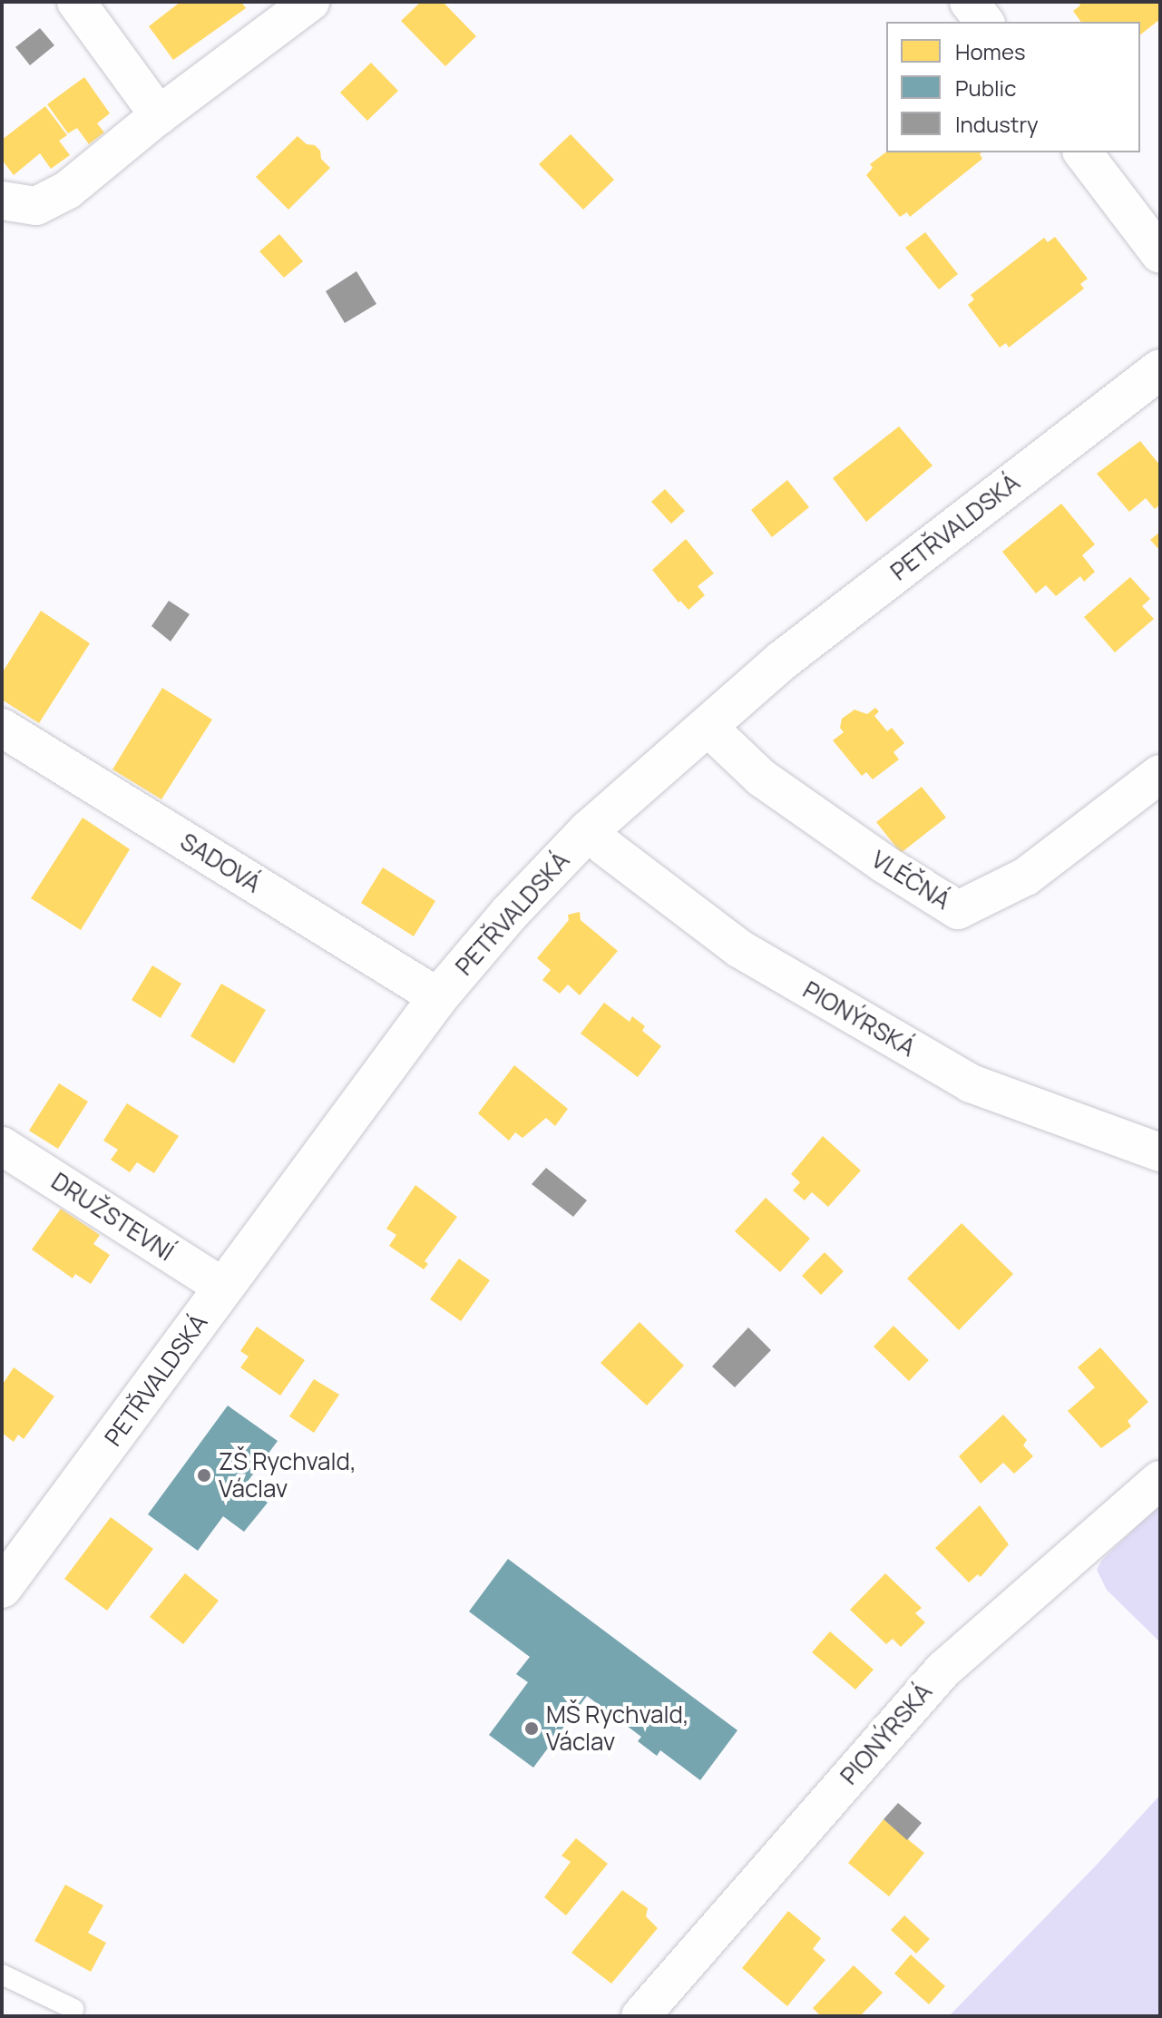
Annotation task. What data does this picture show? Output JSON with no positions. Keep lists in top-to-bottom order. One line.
{"streets":{"street":["PETŘVALDSKÁ","SADOVÁ","VLÉČNÁ","PIONÝRSKÁ","DRUŽSTEVNÍ"]},"crossings":[["PETŘVALDSKÁ","SADOVÁ"],["PETŘVALDSKÁ","VLÉČNÁ"],["PETŘVALDSKÁ","PIONÝRSKÁ"],["PETŘVALDSKÁ","DRUŽSTEVNÍ"]],"places":["ZŠ Rychvald, Václav","MŠ Rychvald, Václav"],"legend":["Homes","Public","Industry"]}
